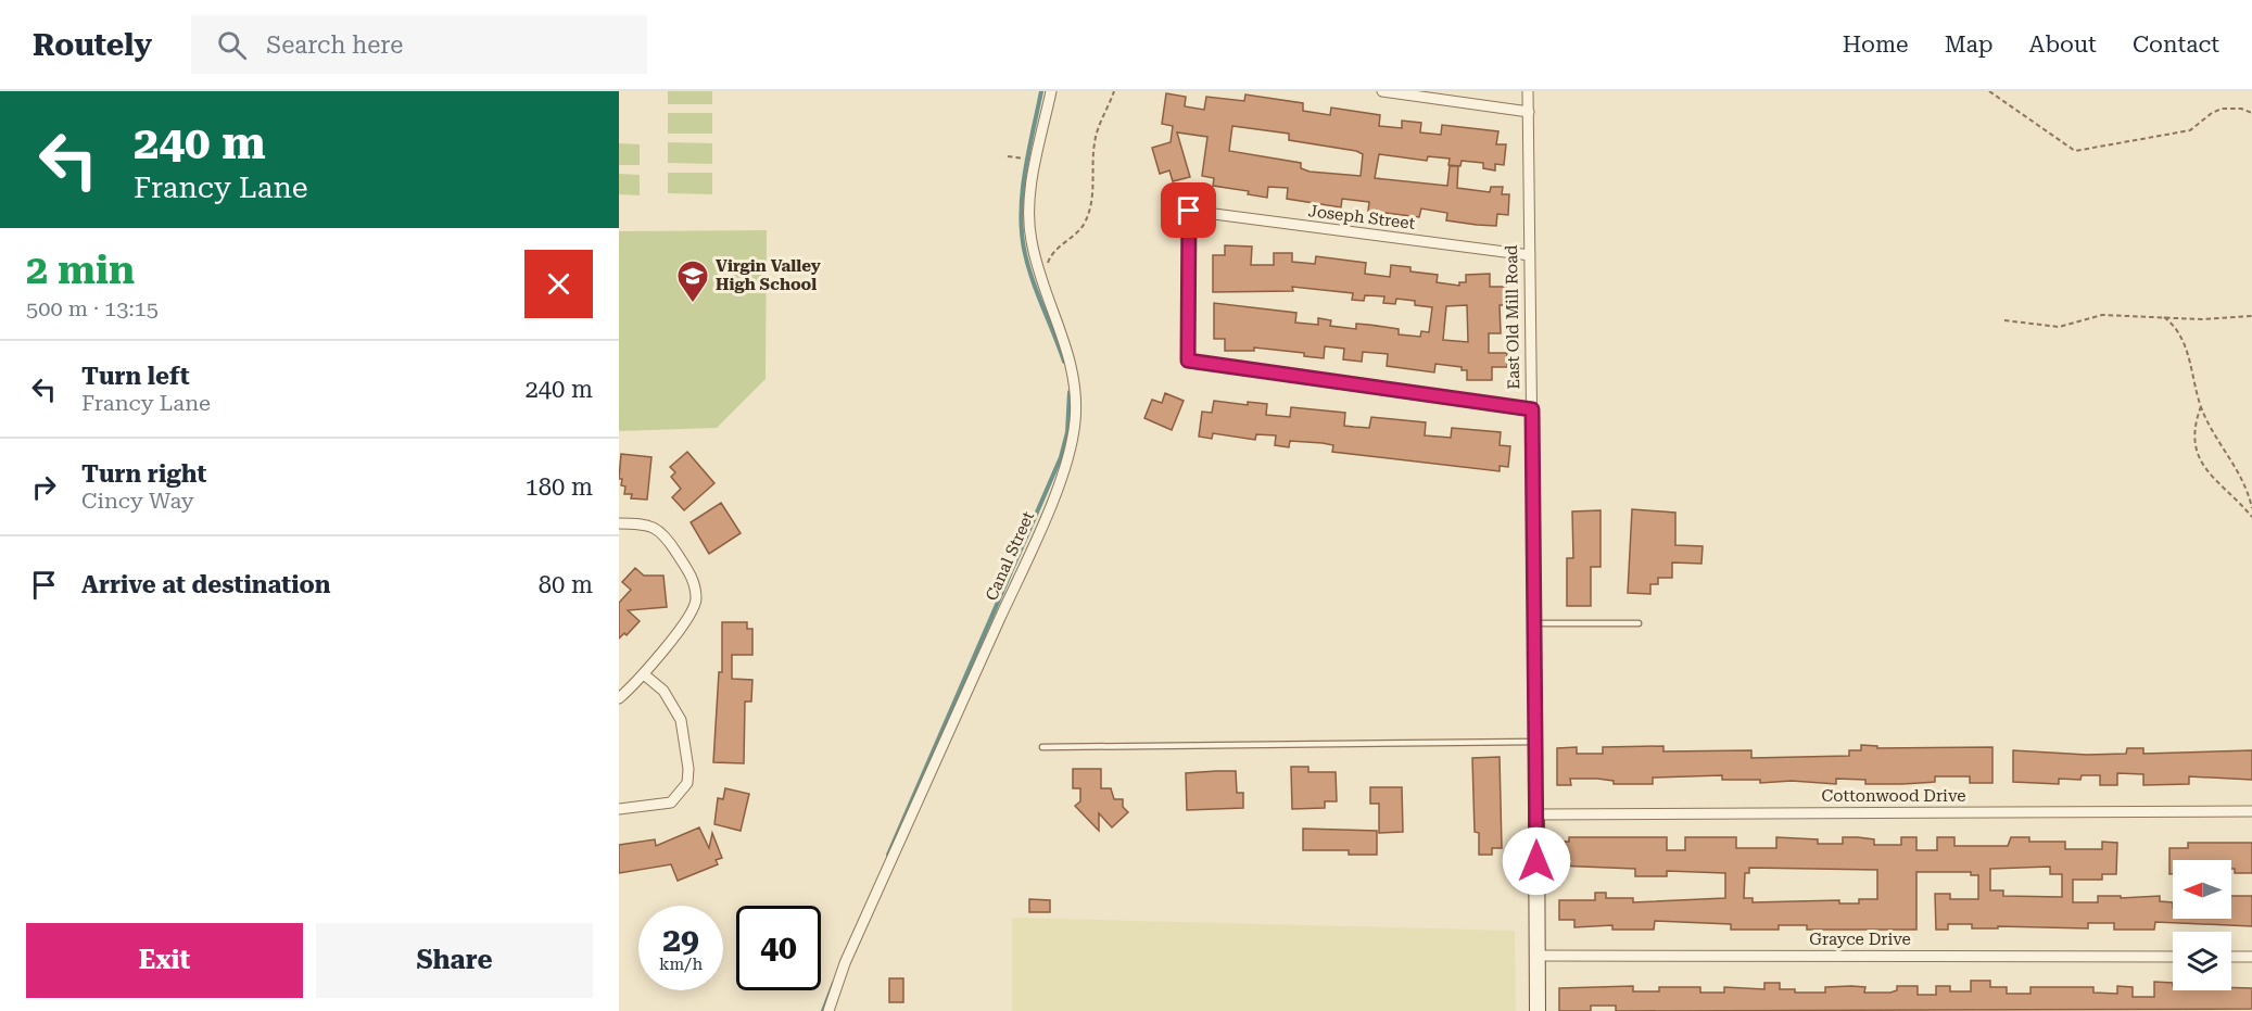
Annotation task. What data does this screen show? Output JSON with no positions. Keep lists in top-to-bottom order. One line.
{"streets":{"street":["Joseph Street","East Old Mill Road","Canal Street","Cottonwood Drive","Grayce Drive"]},"crossings":[["Joseph Street","East Old Mill Road"],["East Old Mill Road","Cottonwood Drive"],["East Old Mill Road","Grayce Drive"]],"places":{"school or university":["Virgin Valley High School"]},"north":"left","page":{"header":"Routely","search":"Search here","nav":["Home","Map","About","Contact"],"turn":["240 m","Francy Lane"],"heading":["2 min","500 m · 13:15"],"list":[{"name":"Turn left","note":"Francy Lane","value":"240 m"},{"name":"Turn right","note":"Cincy Way","value":"180 m"},{"name":"Arrive at destination","value":"80 m"}],"speed":"29 km/h","limit":"40","buttons":["Exit","Share"]}}
